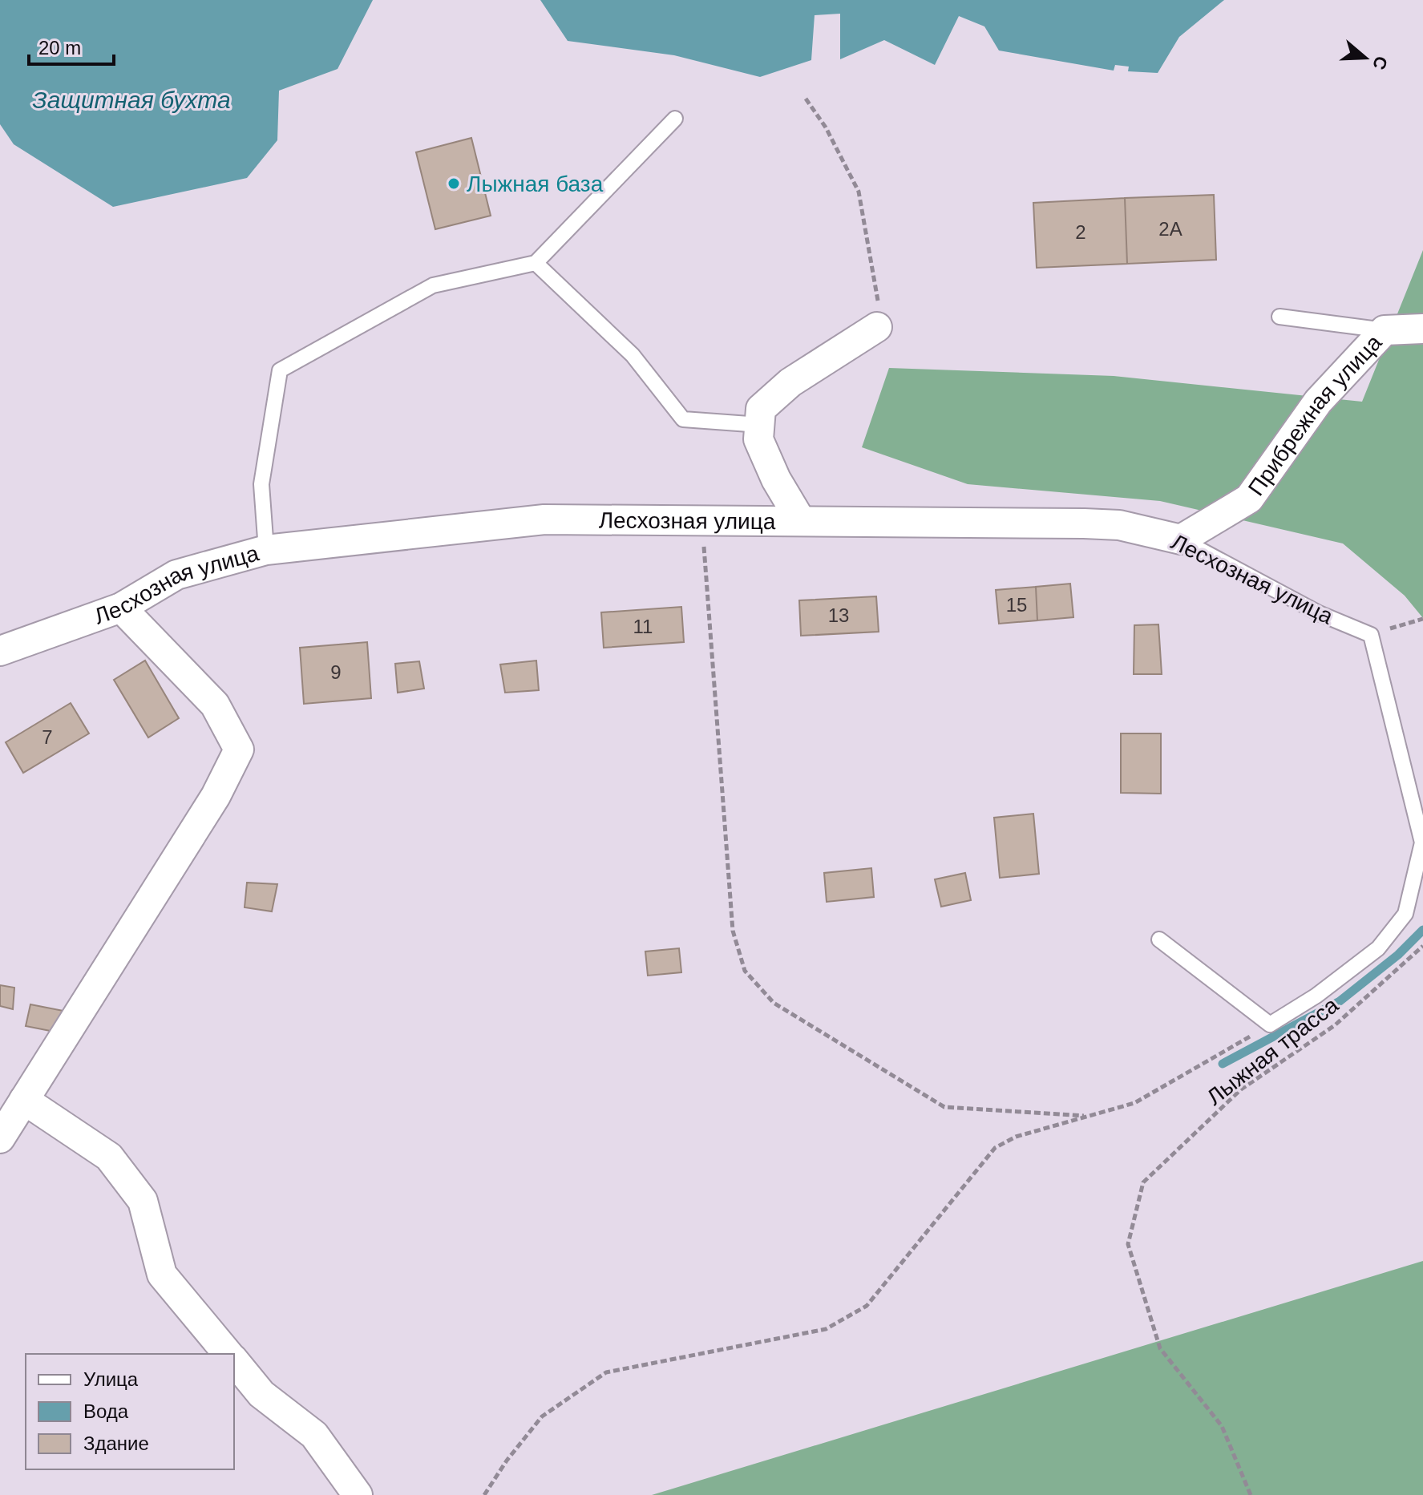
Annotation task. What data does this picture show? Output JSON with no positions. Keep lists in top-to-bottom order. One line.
{"streets":{"street":["Прибрежная улица","Лесхозная улица"],"path":["Лыжная трасса"]},"crossings":[["Прибрежная улица","Лесхозная улица"]],"water":["Защитная бухта"],"places":["Лыжная база"],"house_numbers":["2А","2","15","13","11","9","7"],"legend":["Улица","Вода","Здание"],"scale_bar":"20 m","north":"right"}
